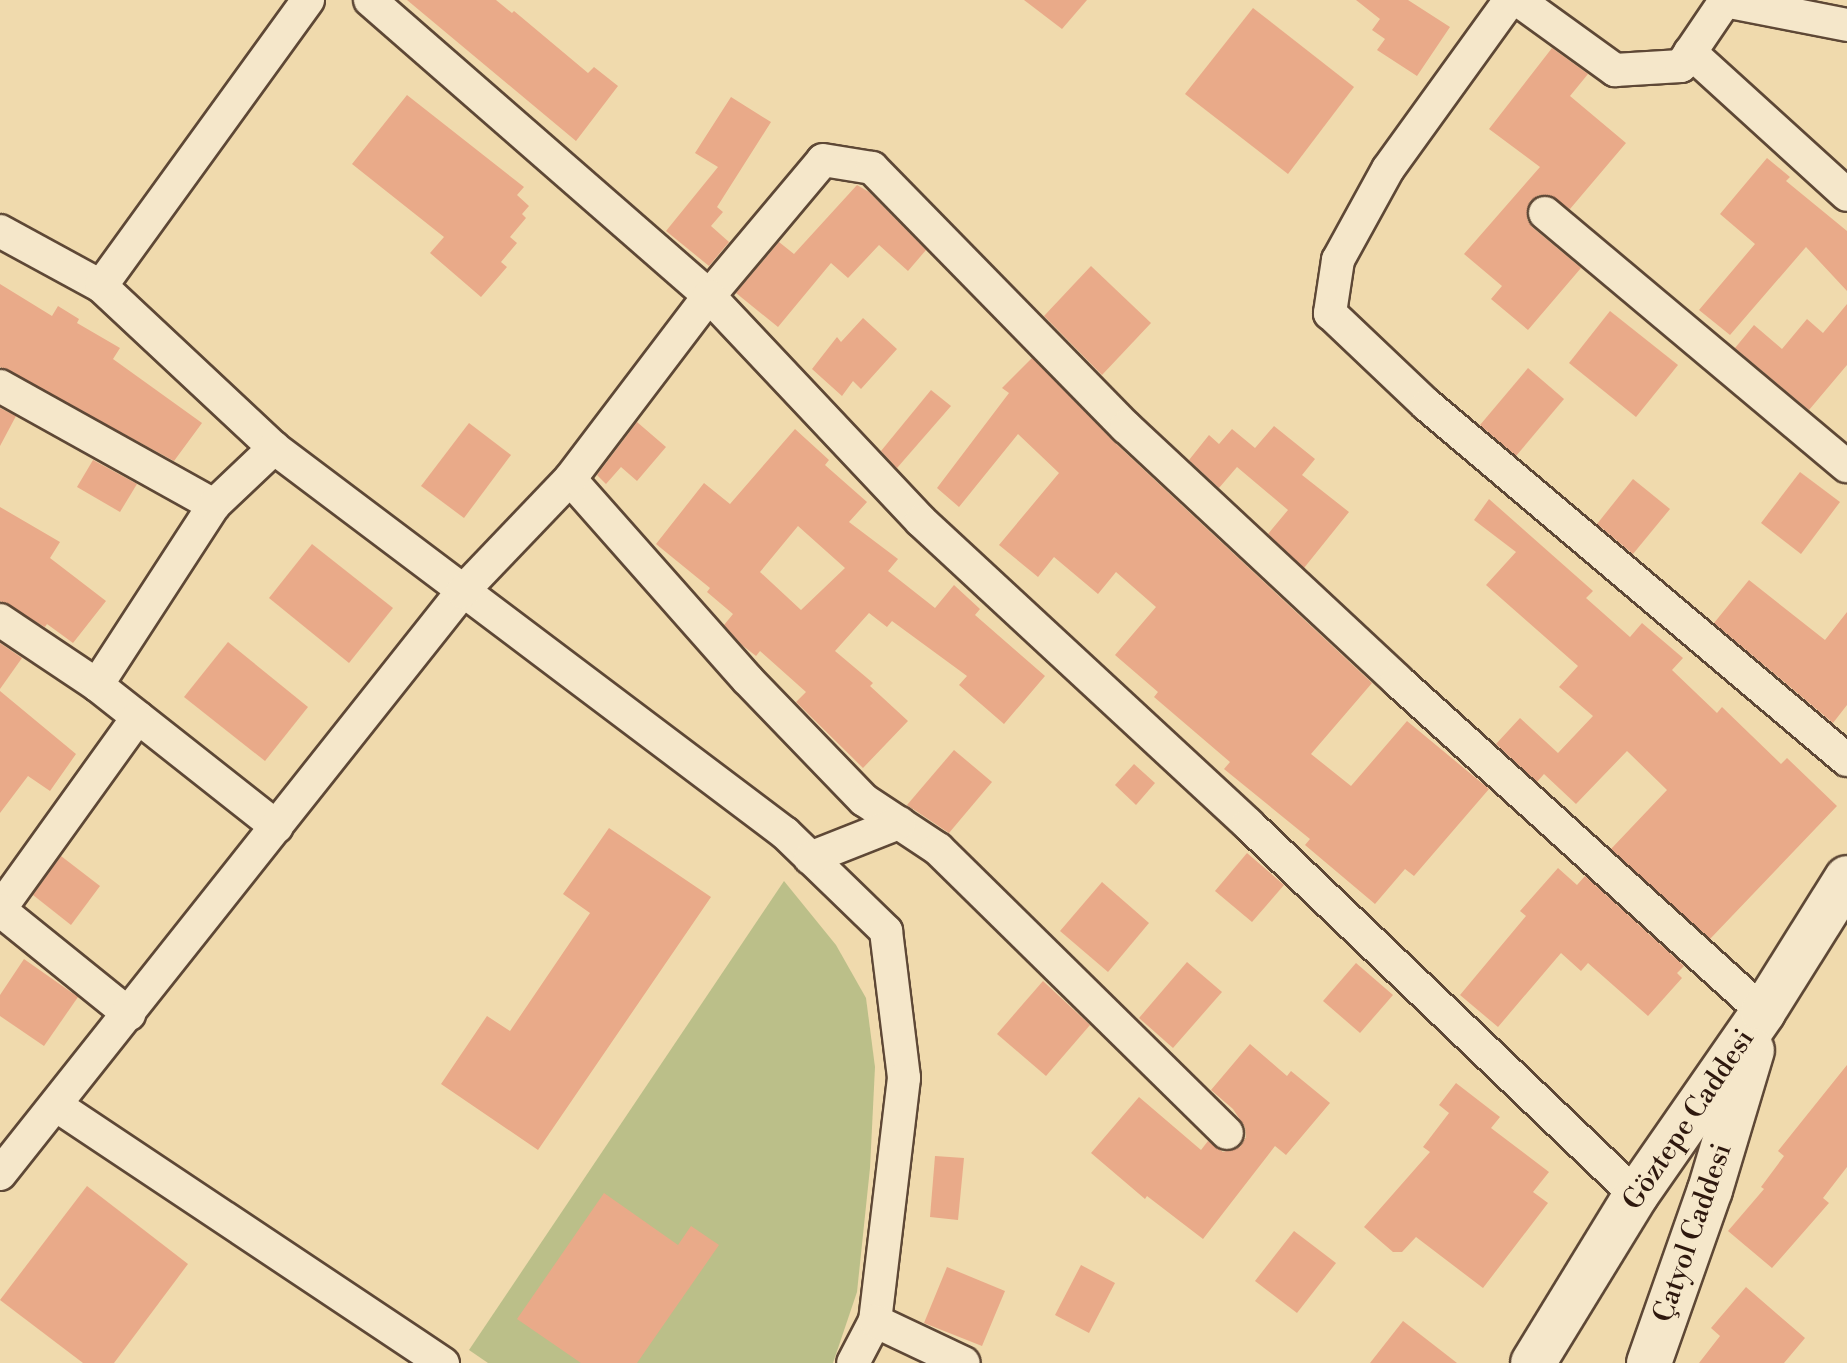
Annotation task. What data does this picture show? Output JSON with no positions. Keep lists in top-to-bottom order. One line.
{"streets":{"street":["Göztepe Caddesi","Çatyol Caddesi"]},"crossings":[["Göztepe Caddesi","Çatyol Caddesi"]]}
